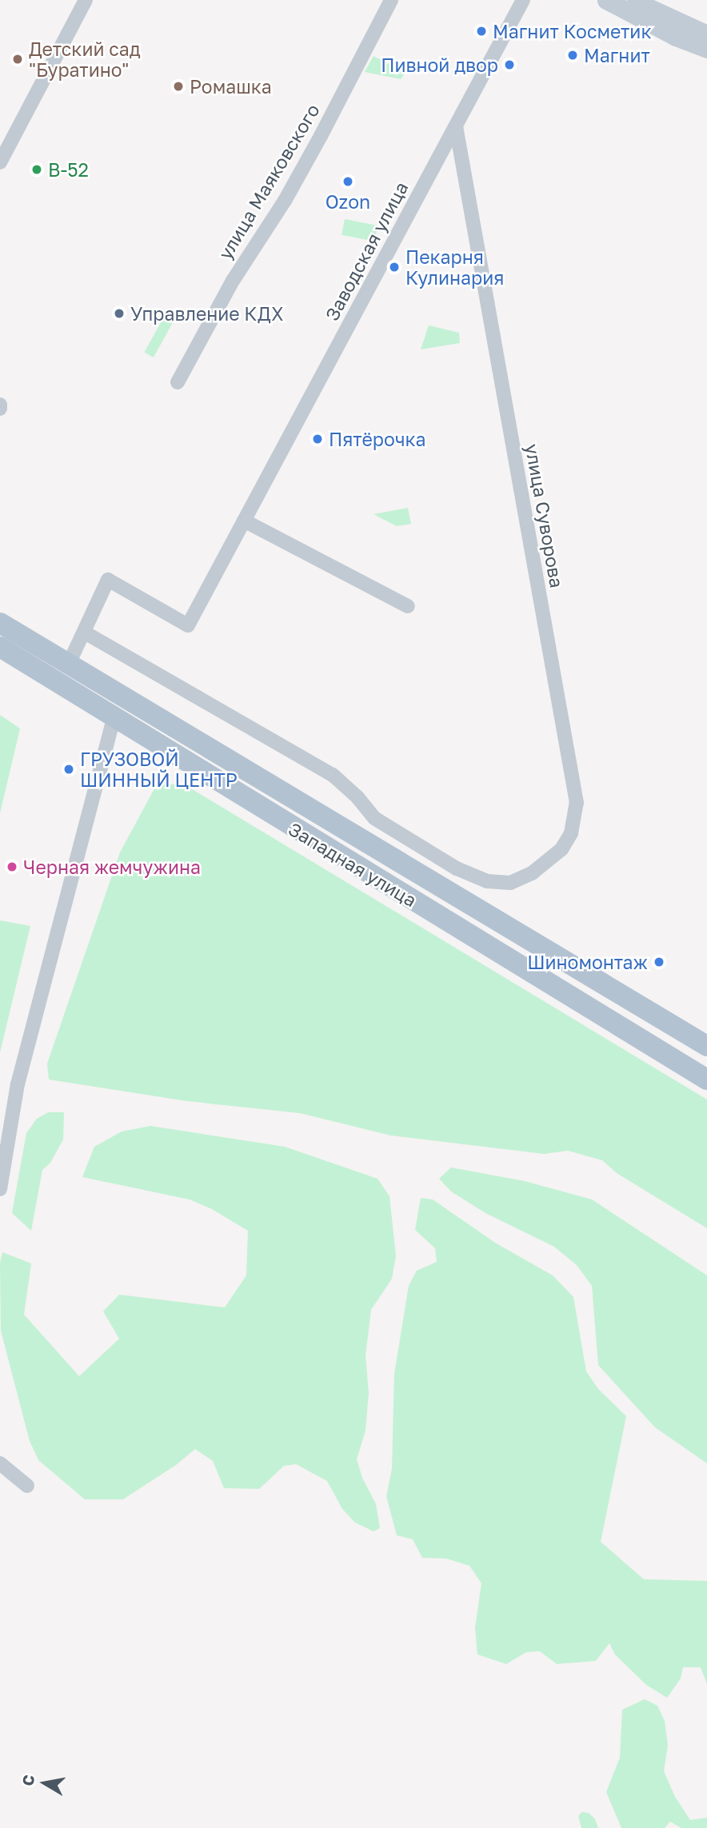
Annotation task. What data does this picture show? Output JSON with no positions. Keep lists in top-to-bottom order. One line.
{"streets":{"main road":["Западная улица"],"street":["улица Маяковского","Заводская улица","улица Суворова"]},"crossings":[["Заводская улица","улица Суворова"],["Заводская улица","Западная улица"]],"places":["Магнит Косметик","Магнит","Детский сад \"Буратино\"","Пивной двор","Ромашка","В-52","Ozon","Пекарня Кулинария","Управление КДХ","Пятёрочка","ГРУЗОВОЙ ШИННЫЙ ЦЕНТР","Черная жемчужина","Шиномонтаж"],"north":"left"}
